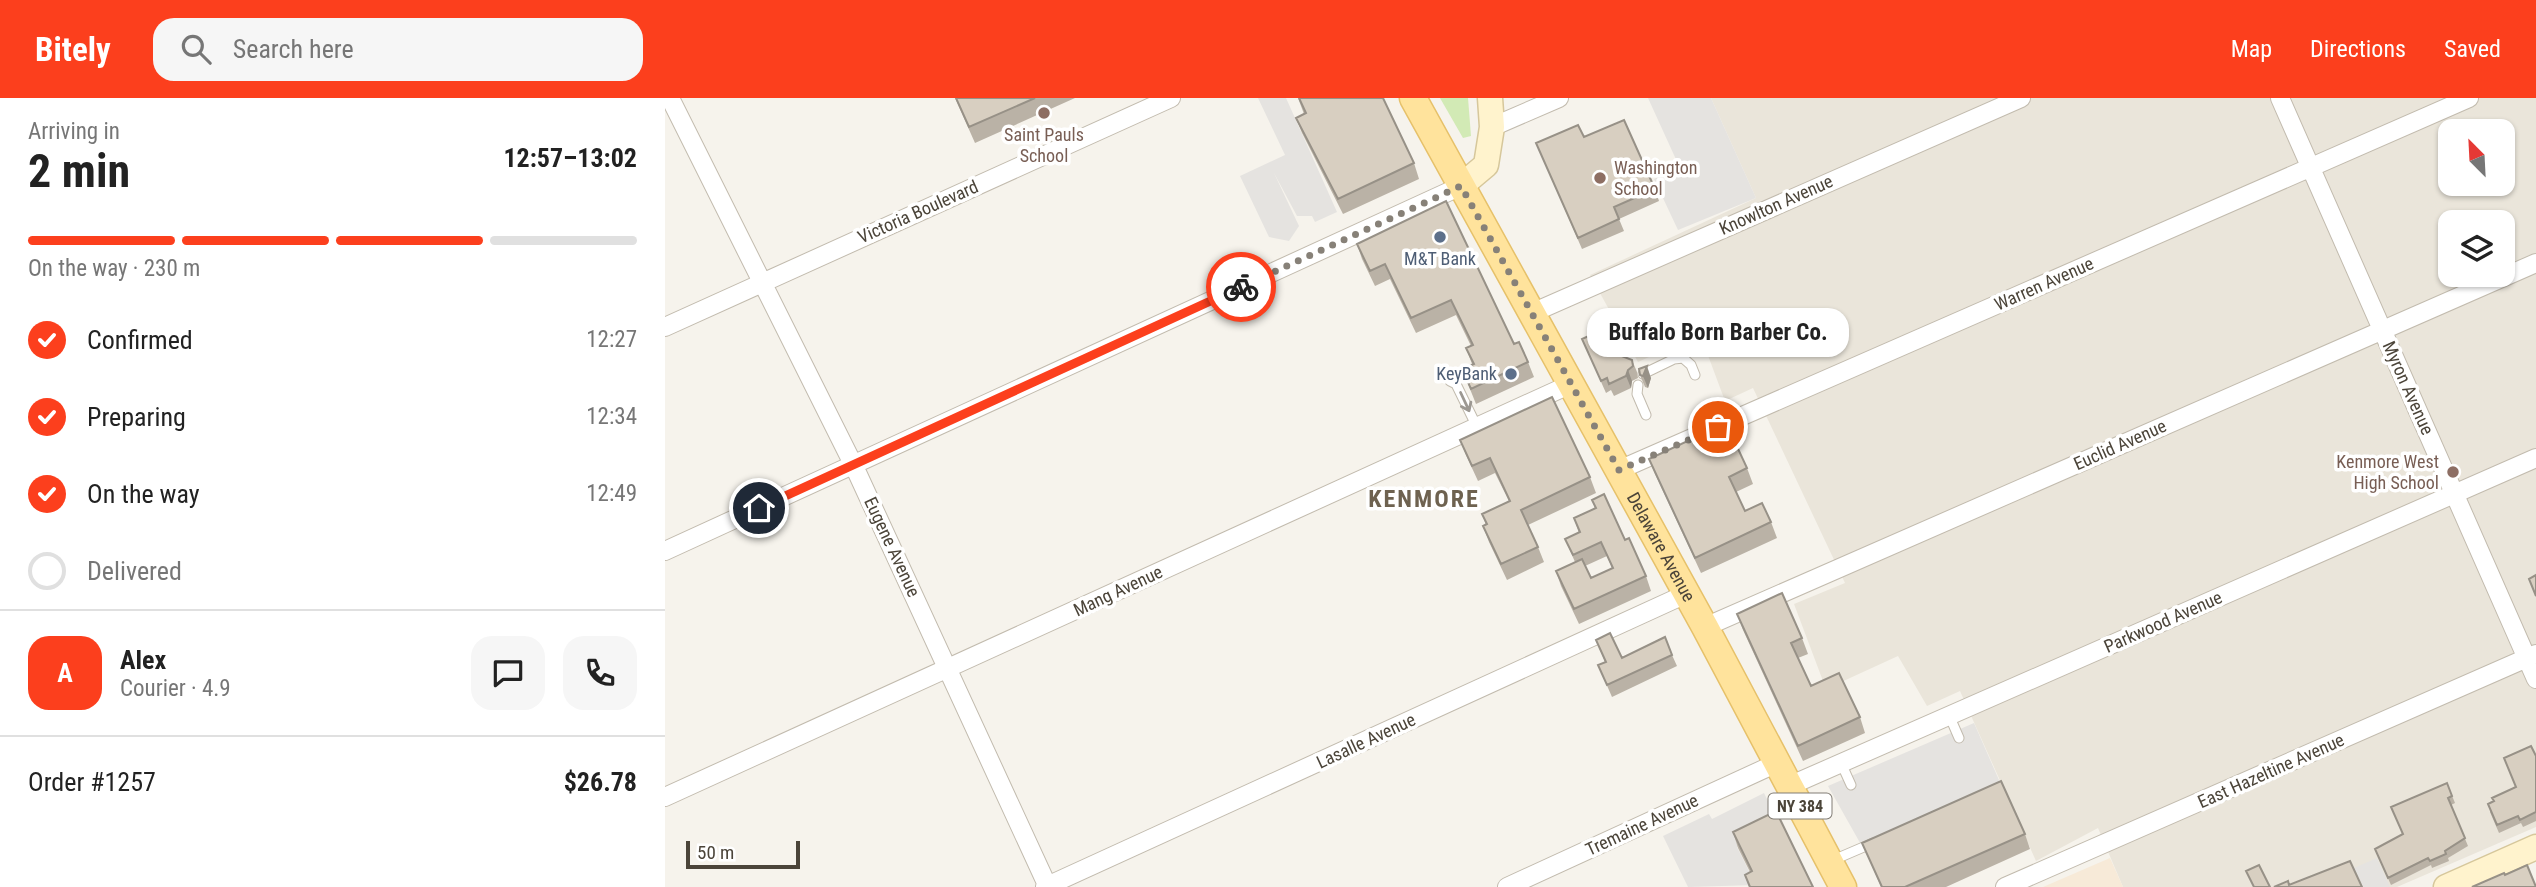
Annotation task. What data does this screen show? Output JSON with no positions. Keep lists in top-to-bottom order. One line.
{"streets":{"main road":["Delaware Avenue","NY 384"],"street":["Knowlton Avenue","Victoria Boulevard","Warren Avenue","Myron Avenue","Euclid Avenue","Eugene Avenue","Mang Avenue","Parkwood Avenue","Lasalle Avenue","East Hazeltine Avenue","Tremaine Avenue"]},"crossings":[["Knowlton Avenue","Delaware Avenue"],["Victoria Boulevard","Eugene Avenue"],["Warren Avenue","Myron Avenue"],["Warren Avenue","Delaware Avenue"],["Myron Avenue","Euclid Avenue"],["Myron Avenue","Parkwood Avenue"],["Myron Avenue","East Hazeltine Avenue"],["Euclid Avenue","Delaware Avenue"],["Delaware Avenue","Mang Avenue"],["Delaware Avenue","Parkwood Avenue"],["Delaware Avenue","Lasalle Avenue"],["Delaware Avenue","Tremaine Avenue"],["Eugene Avenue","Mang Avenue"],["Eugene Avenue","Lasalle Avenue"],["Parkwood Avenue","Tremaine Avenue"]],"districts":["KENMORE"],"places":["Saint Pauls School","Washington School","M&T Bank","KeyBank","Buffalo Born Barber Co.","Kenmore West High School"],"scale_bar":"50 m","north":"top left","page":{"header":"Bitely","search":"Search here","nav":["Map","Directions","Saved"],"heading":["2 min","Arriving in","12:57–13:02"],"panel":["Alex","Courier · 4.9","Order #1257","$26.78"],"bar":"On the way · 230 m","list":[["Confirmed","12:27"],["Preparing","12:34"],["On the way","12:49"],"Delivered"],"bubble":"Buffalo Born Barber Co.","round":"A","scale":"50 m"}}
